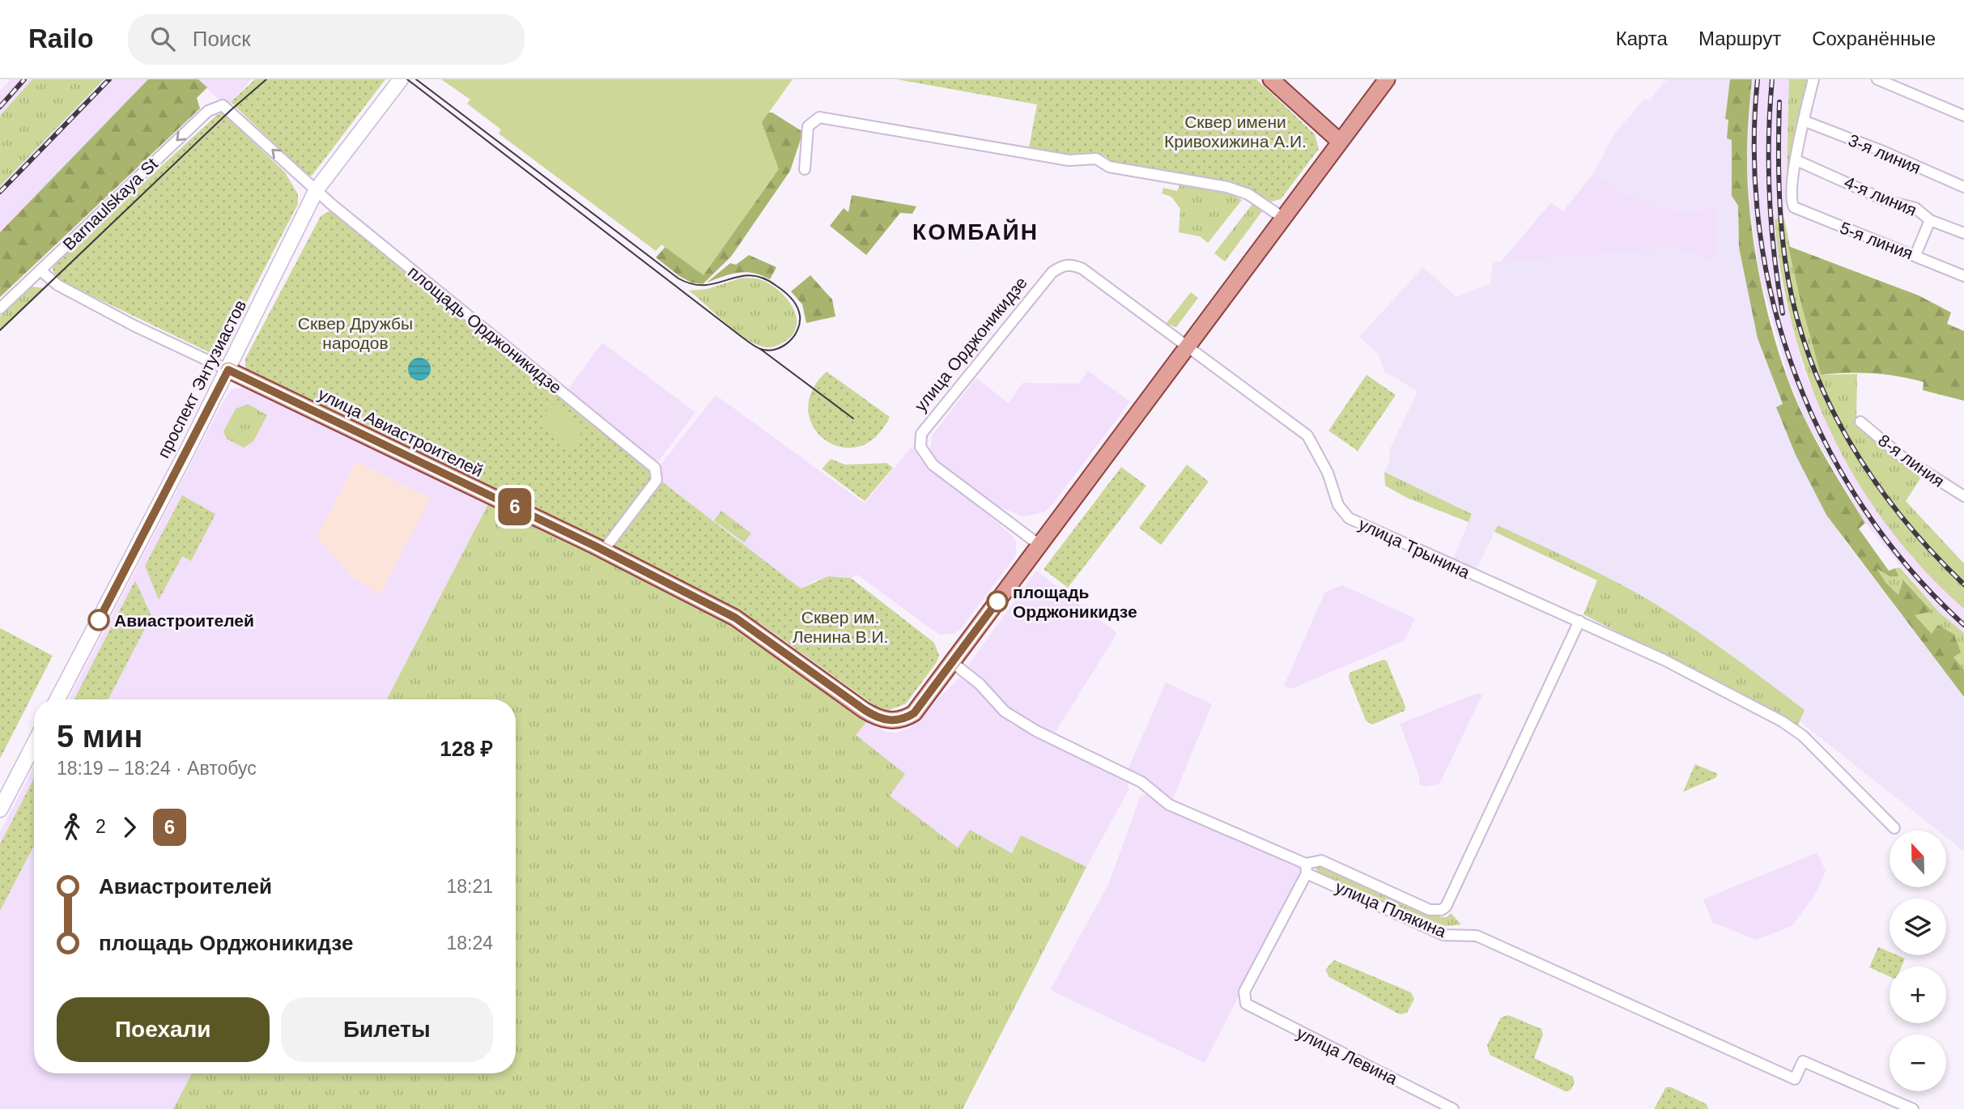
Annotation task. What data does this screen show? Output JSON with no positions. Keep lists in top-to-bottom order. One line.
{"streets":{"main road":["проспект Энтузиастов","улица Авиастроителей"],"street":["3-я линия","4-я линия","Barnaulskaya St","5-я линия","площадь Орджоникидзе","улица Орджоникидзе","8-я линия","улица Трынина","улица Плякина","улица Левина"]},"crossings":[["4-я линия","5-я линия"],["Barnaulskaya St","площадь Орджоникидзе"],["Barnaulskaya St","улица Авиастроителей"],["площадь Орджоникидзе","проспект Энтузиастов"],["площадь Орджоникидзе","улица Авиастроителей"],["улица Орджоникидзе","улица Трынина"],["проспект Энтузиастов","улица Авиастроителей"],["улица Авиастроителей","улица Плякина"],["улица Плякина","улица Левина"]],"one_way":["Barnaulskaya St"],"districts":["КОМБАЙН"],"parks":["Сквер имени Кривохижина А.И.","Сквер Дружбы народов","Сквер им. Ленина В.И."],"places":["площадь Орджоникидзе","Авиастроителей"],"lines":["bus line 6"],"north":"top","page":{"header":"Railo","search":"Поиск","nav":["Карта","Маршрут","Сохранённые"],"on_map":"6","heading":["5 мин","18:19 – 18:24 · Автобус","128 ₽"],"legs":["2","6"],"map_buttons":["+","−"],"list":[{"name":"Авиастроителей","value":"18:21"},{"name":"площадь Орджоникидзе","value":"18:24"}],"buttons":["Поехали","Билеты"]}}
